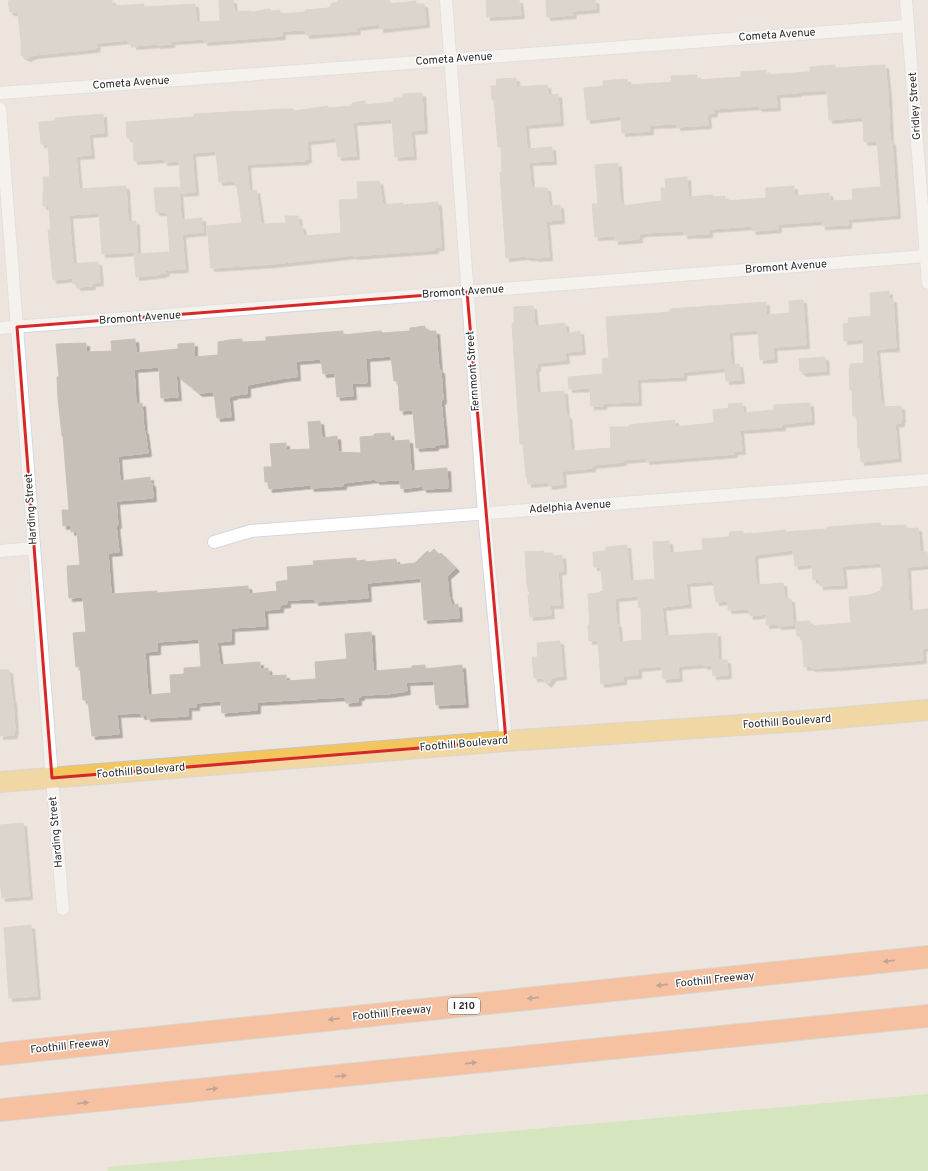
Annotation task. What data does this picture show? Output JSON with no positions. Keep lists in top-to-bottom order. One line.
{"streets":{"highway":["Foothill Freeway","I 210"],"main road":["Foothill Boulevard"],"street":["Cometa Avenue","Gridley Street","Bromont Avenue","Fernmont Street","Adelphia Avenue","Harding Street"]},"crossings":[["Cometa Avenue","Gridley Street"],["Cometa Avenue","Fernmont Street"],["Gridley Street","Bromont Avenue"],["Bromont Avenue","Fernmont Street"],["Bromont Avenue","Harding Street"],["Fernmont Street","Adelphia Avenue"],["Fernmont Street","Foothill Boulevard"],["Harding Street","Foothill Boulevard"]]}
